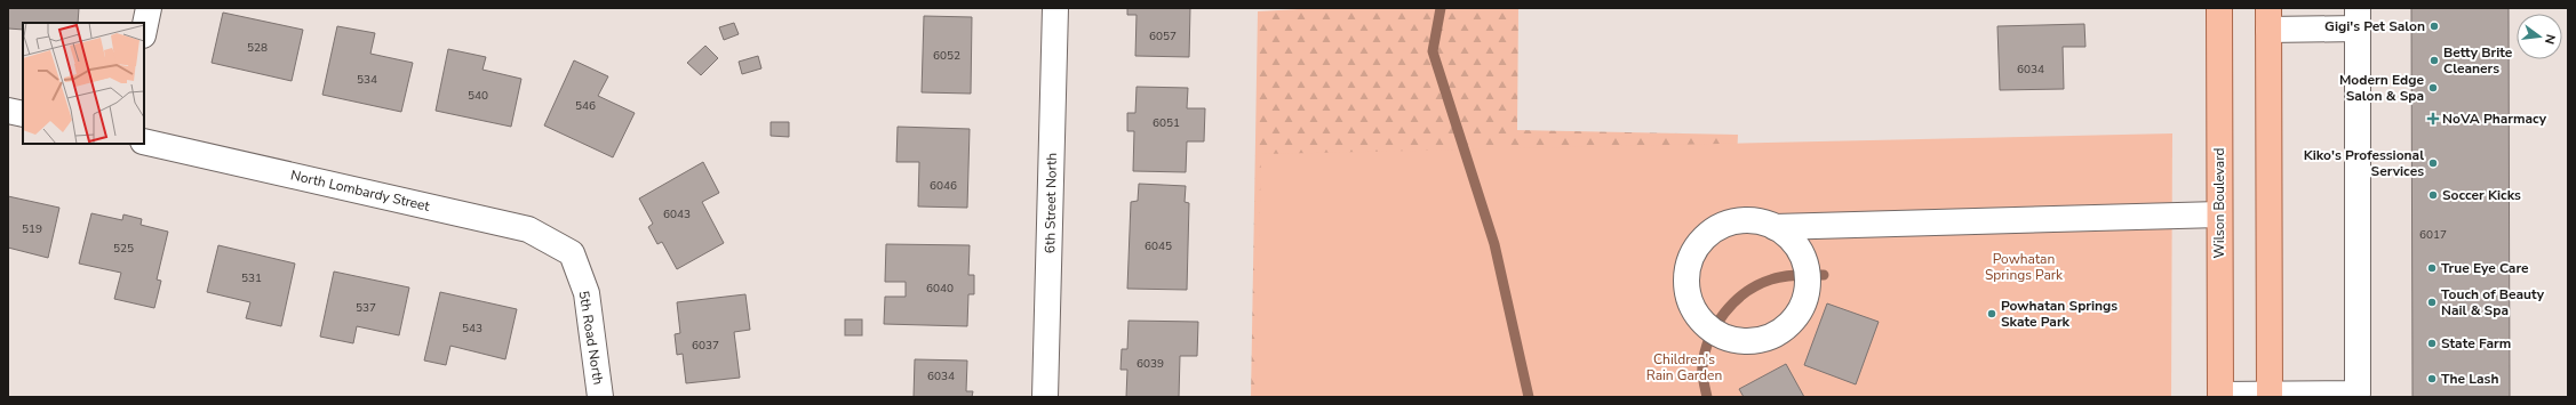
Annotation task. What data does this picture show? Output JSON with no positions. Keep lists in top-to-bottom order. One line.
{"streets":{"main road":["Wilson Boulevard"],"street":["North Lombardy Street","6th Street North","5th Road North"]},"crossings":[["North Lombardy Street","5th Road North"]],"parks":["Powhatan Springs Park","Children's Rain Garden"],"places":{"other":["Gigi's Pet Salon","Betty Brite Cleaners","Modern Edge Salon & Spa","Kiko's Professional Services","Soccer Kicks","True Eye Care","Touch of Beauty Nail & Spa","Powhatan Springs Skate Park","State Farm","The Lash"],"health":["NoVA Pharmacy"]},"house_numbers":["6057","528","6052","6034","534","540","546","6051","6046","6043","519","6017","6045","525","531","6040","537","543","6037","6039","6034"],"north":"right"}
